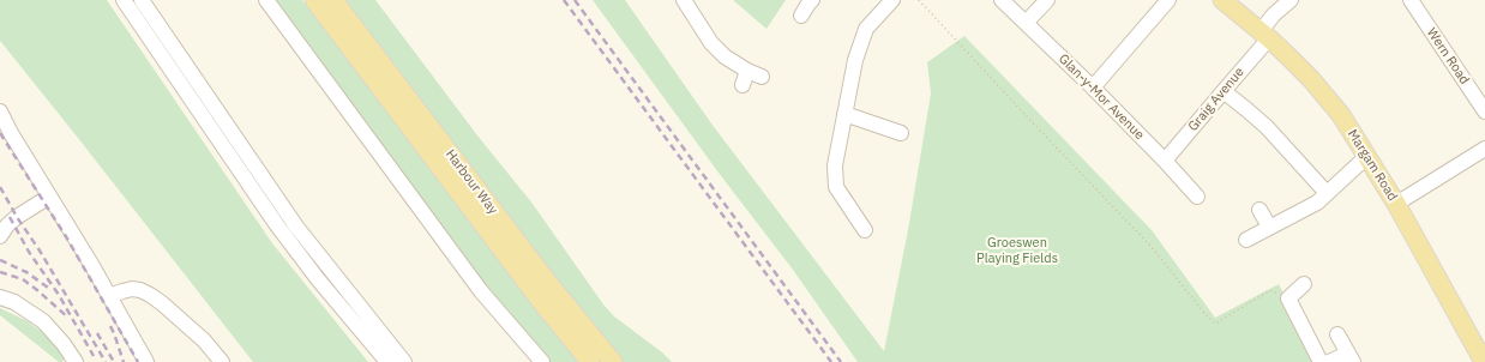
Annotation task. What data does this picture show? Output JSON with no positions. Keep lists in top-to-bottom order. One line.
{"streets":{"main road":["Margam Road","Harbour Way"],"street":["Wern Road","Glan-y-Mor Avenue","Graig Avenue"]},"crossings":[["Glan-y-Mor Avenue","Graig Avenue"],["Graig Avenue","Margam Road"]],"parks":["Groeswen Playing Fields"]}
